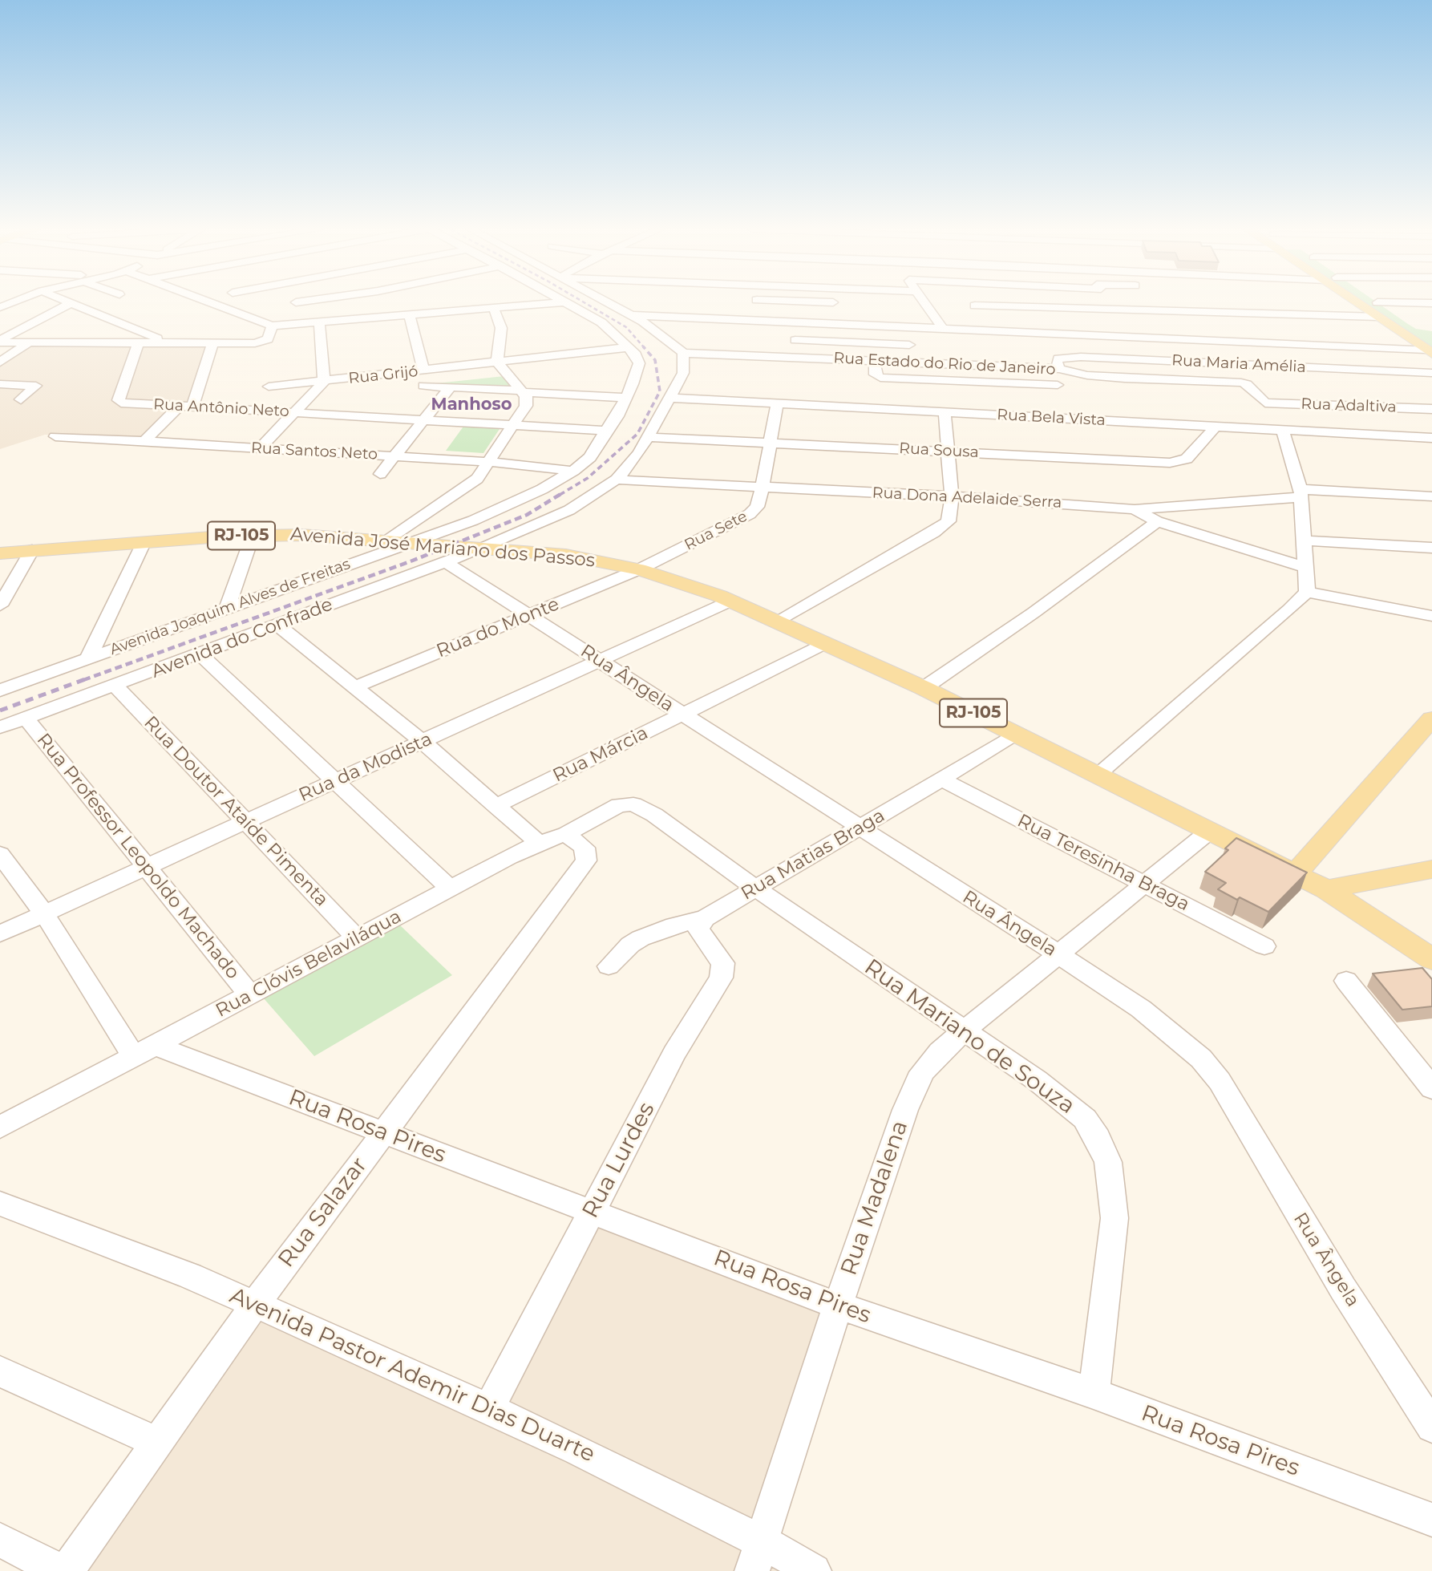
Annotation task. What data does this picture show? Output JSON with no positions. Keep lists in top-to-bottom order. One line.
{"streets":{"main road":["RJ-105","Avenida José Mariano dos Passos"],"street":["Rua Estado do Rio de Janeiro","Rua Maria Amélia","Rua Grijó","Rua Adaltiva","Rua Antônio Neto","Rua Bela Vista","Rua Sousa","Rua Santos Neto","Rua Dona Adelaide Serra","Rua Sete","Avenida Joaquim Alves de Freitas","Rua do Monte","Avenida do Confrade","Rua Ângela","Rua Márcia","Rua da Modista","Rua Doutor Ataíde Pimenta","Rua Matias Braga","Rua Professor Leopoldo Machado","Rua Teresinha Braga","Rua Clóvis Belaviláqua","Rua Mariano de Souza","Rua Rosa Pires","Rua Lurdes","Rua Madalena","Rua Salazar","Avenida Pastor Ademir Dias Duarte"]},"crossings":[["Rua Estado do Rio de Janeiro","Rua Maria Amélia"],["Rua Estado do Rio de Janeiro","Rua Adaltiva"],["Rua Estado do Rio de Janeiro","Avenida do Confrade"],["Rua Grijó","Avenida Joaquim Alves de Freitas"],["Rua Antônio Neto","Avenida Joaquim Alves de Freitas"],["Rua Bela Vista","Rua Sousa"],["Rua Bela Vista","Rua Sete"],["Rua Bela Vista","Avenida do Confrade"],["Rua Sousa","Rua Sete"],["Rua Sousa","Avenida do Confrade"],["Rua Santos Neto","Avenida Joaquim Alves de Freitas"],["Rua Dona Adelaide Serra","Rua Sete"],["Rua Dona Adelaide Serra","Avenida do Confrade"],["Rua Sete","Avenida José Mariano dos Passos"],["Rua Sete","Rua do Monte"],["Avenida José Mariano dos Passos","Avenida Joaquim Alves de Freitas"],["Avenida José Mariano dos Passos","Rua do Monte"],["Avenida José Mariano dos Passos","Avenida do Confrade"],["Avenida José Mariano dos Passos","Rua Márcia"],["Avenida José Mariano dos Passos","Rua da Modista"],["Avenida José Mariano dos Passos","Rua Matias Braga"],["Avenida José Mariano dos Passos","Rua Madalena"],["Rua do Monte","Rua Ângela"],["Avenida do Confrade","Rua Ângela"],["Avenida do Confrade","Rua Doutor Ataíde Pimenta"],["Avenida do Confrade","Rua Professor Leopoldo Machado"],["Rua Ângela","Rua Márcia"],["Rua Ângela","Rua da Modista"],["Rua Ângela","Rua Matias Braga"],["Rua Ângela","Rua Madalena"],["Rua da Modista","Rua Doutor Ataíde Pimenta"],["Rua da Modista","Rua Professor Leopoldo Machado"],["Rua Doutor Ataíde Pimenta","Rua Clóvis Belaviláqua"],["Rua Matias Braga","Rua Teresinha Braga"],["Rua Matias Braga","Rua Mariano de Souza"],["Rua Matias Braga","Rua Lurdes"],["Rua Professor Leopoldo Machado","Rua Clóvis Belaviláqua"],["Rua Teresinha Braga","Rua Madalena"],["Rua Clóvis Belaviláqua","Rua Mariano de Souza"],["Rua Clóvis Belaviláqua","Rua Rosa Pires"],["Rua Clóvis Belaviláqua","Rua Salazar"],["Rua Mariano de Souza","Rua Rosa Pires"],["Rua Mariano de Souza","Rua Madalena"],["Rua Rosa Pires","Rua Lurdes"],["Rua Rosa Pires","Rua Madalena"],["Rua Rosa Pires","Rua Salazar"],["Rua Lurdes","Avenida Pastor Ademir Dias Duarte"],["Rua Madalena","Avenida Pastor Ademir Dias Duarte"],["Rua Salazar","Avenida Pastor Ademir Dias Duarte"]],"districts":["Manhoso"]}
